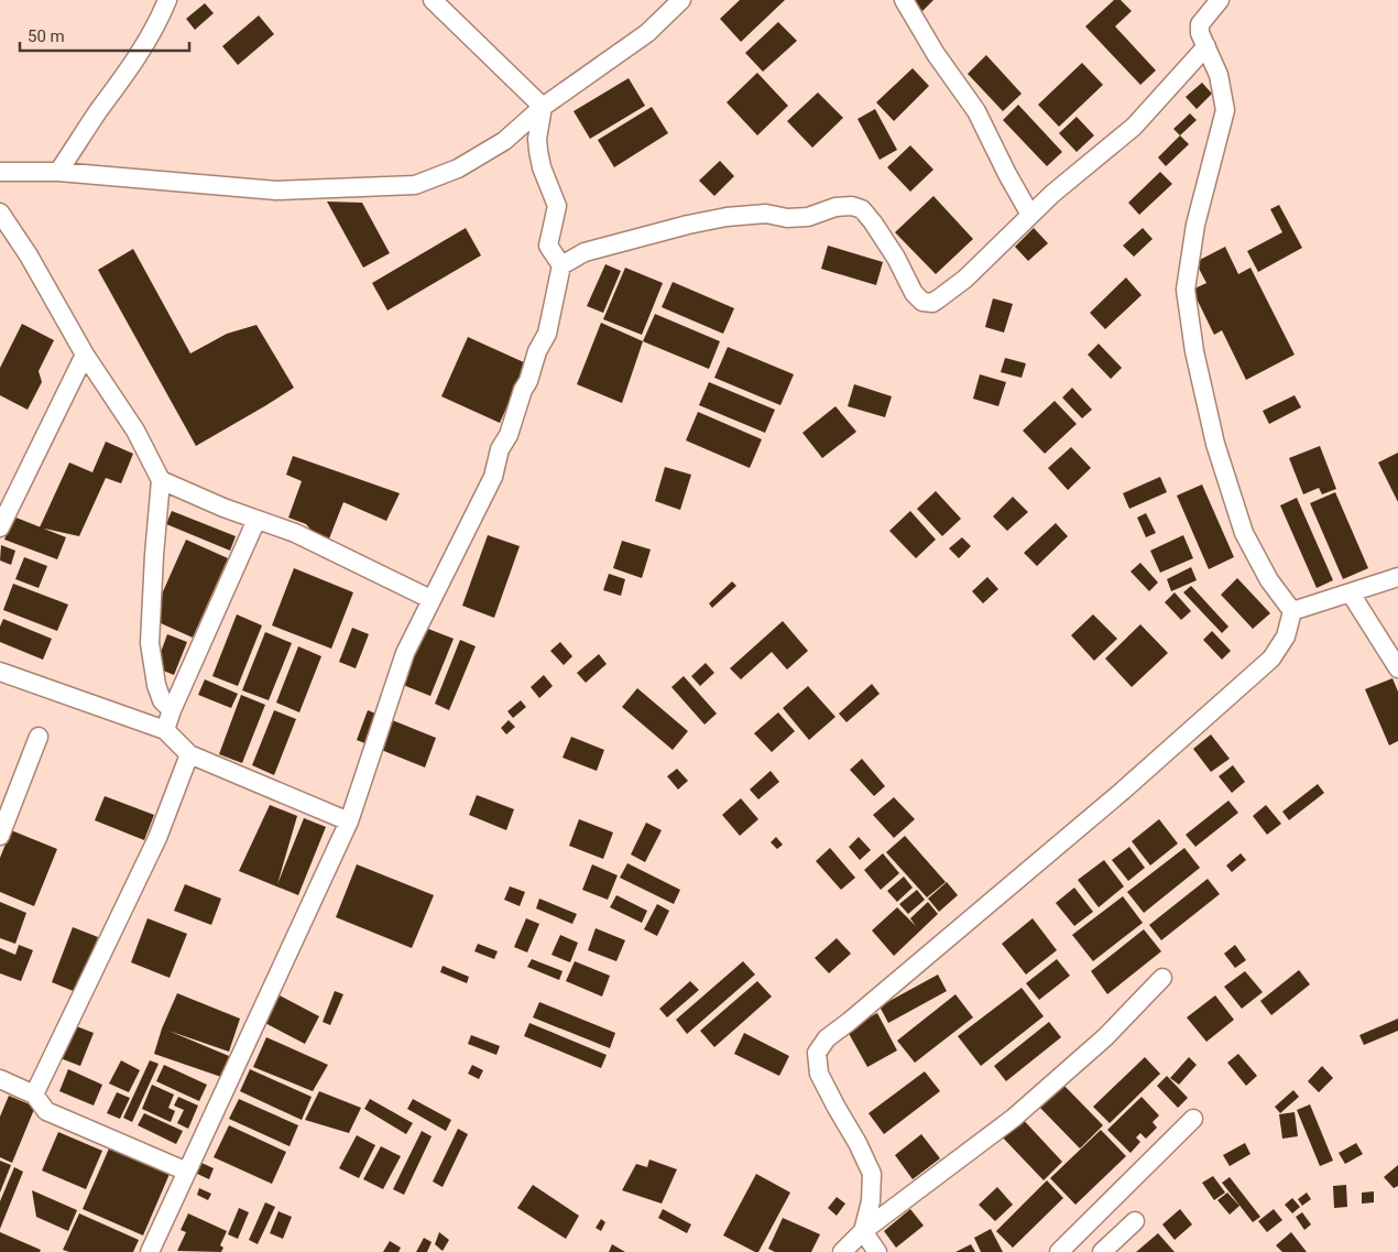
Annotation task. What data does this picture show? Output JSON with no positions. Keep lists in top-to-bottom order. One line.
{"scale_bar":"50 m"}
